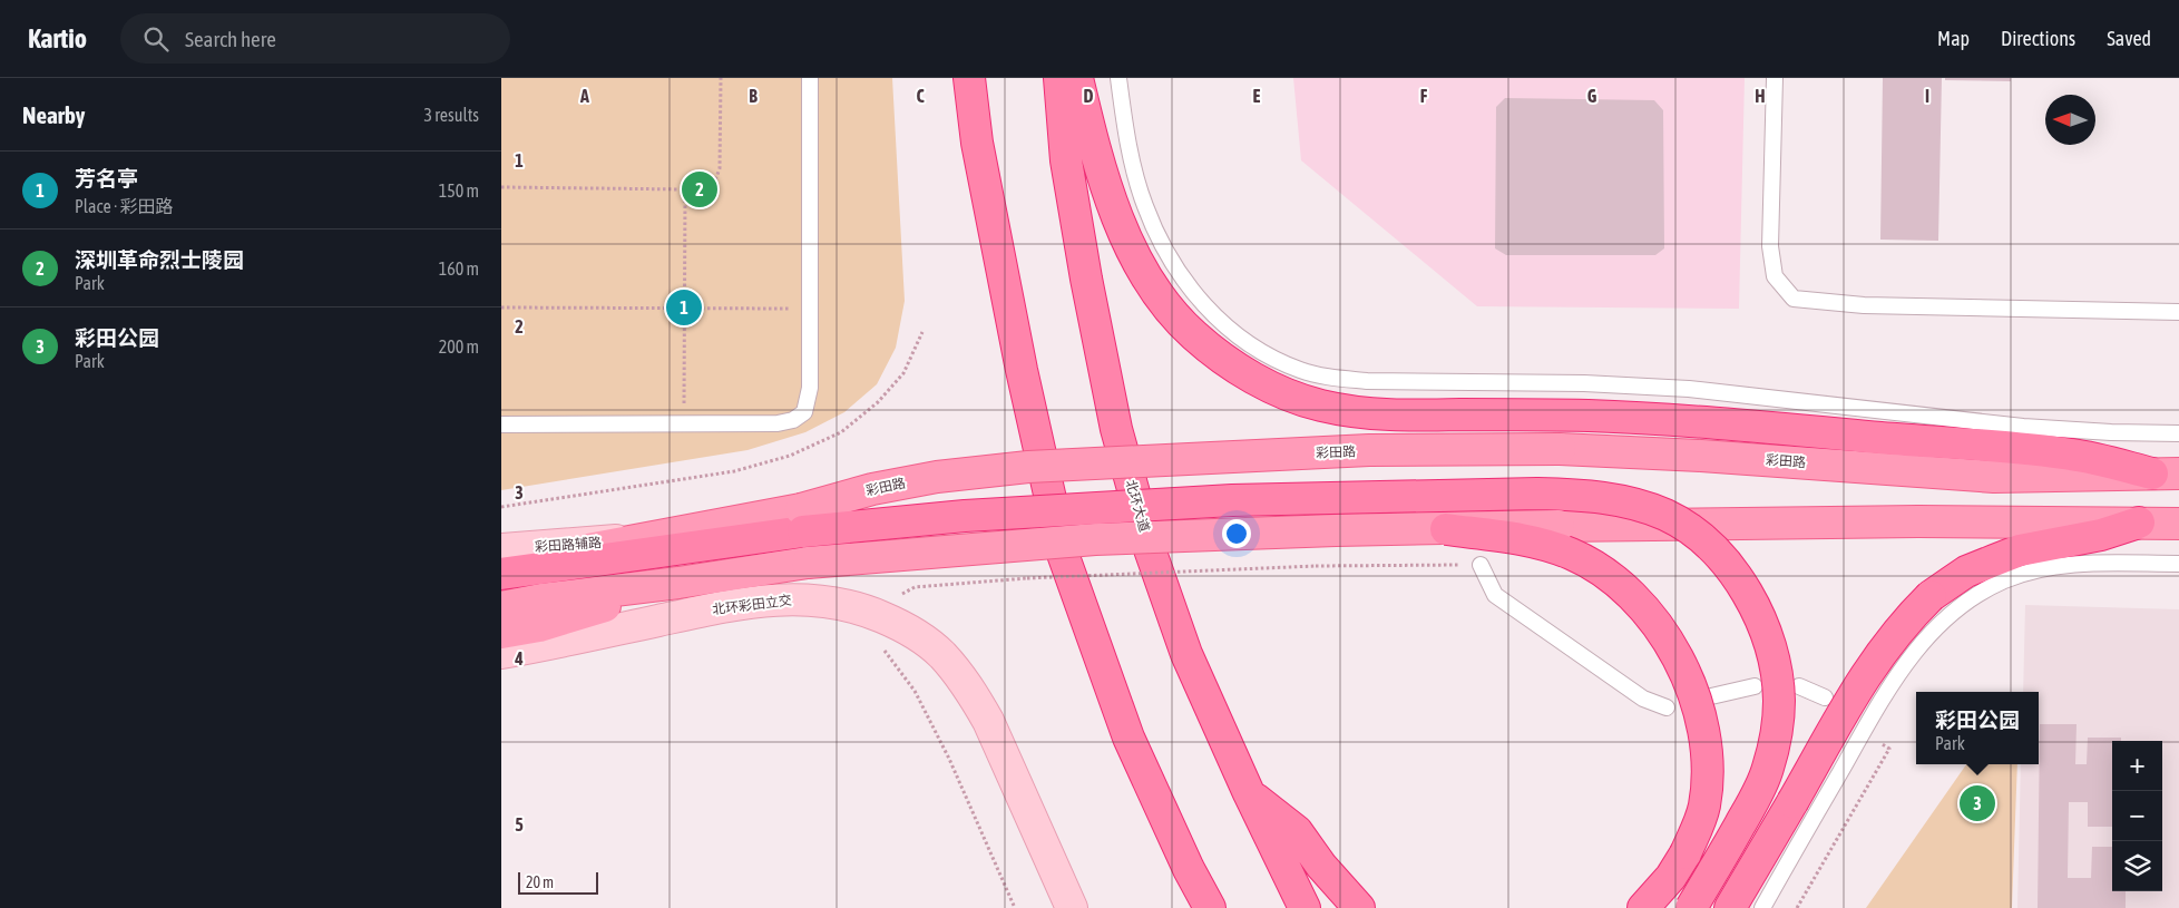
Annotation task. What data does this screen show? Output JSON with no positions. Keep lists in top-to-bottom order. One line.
{"streets":{"highway":["北环大道"],"main road":["彩田路","彩田路辅路","北环彩田立交"]},"crossings":[["彩田路","彩田路辅路"]],"scale_bar":"20 m","north":"left","page":{"header":"Kartio","search":"Search here","nav":["Map","Directions","Saved"],"heading":["Nearby","3 results"],"list":[{"mark":"1","name":"芳名亭","note":"Place · 彩田路","value":"150 m"},{"mark":"2","name":"深圳革命烈士陵园","note":"Park","value":"160 m"},{"mark":"3","name":"彩田公园","note":"Park","value":"200 m"}],"pins":["2","1","3"],"popup":["彩田公园","Park"],"map_buttons":["+","−"],"scale":"20 m"},"grid":{"columns":["A","B","C","D","E","F","G","H","I"],"rows":["1","2","3","4","5"]}}
